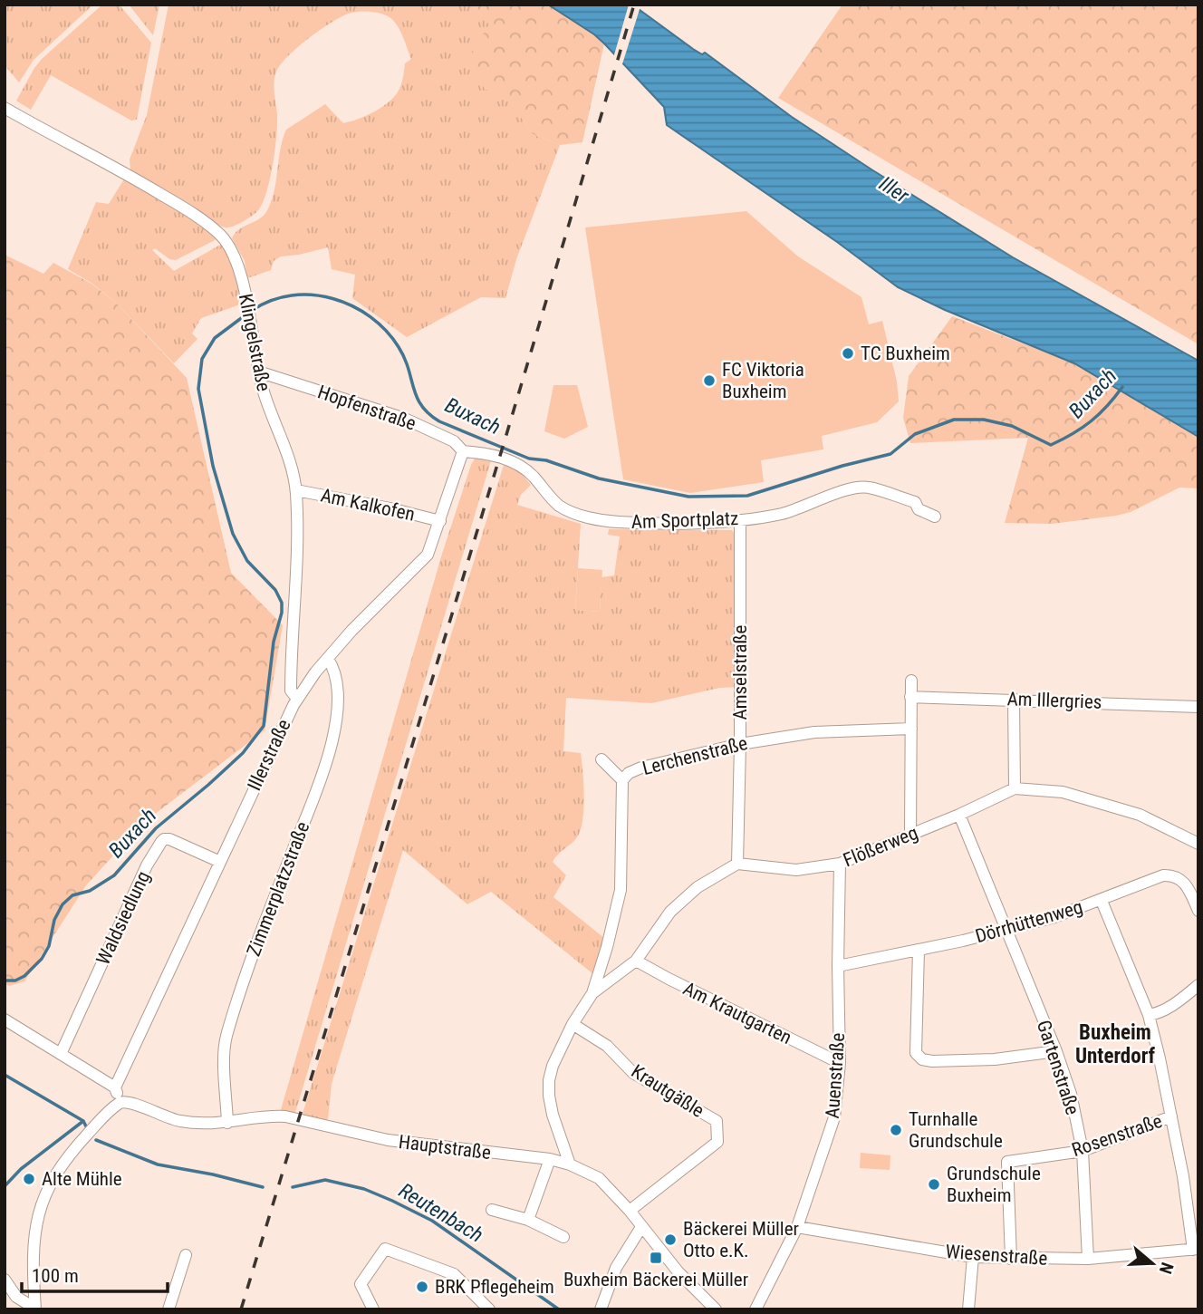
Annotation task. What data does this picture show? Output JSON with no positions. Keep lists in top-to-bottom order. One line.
{"streets":{"street":["Klingelstraße","Hopfenstraße","Am Kalkofen","Am Sportplatz","Amselstraße","Am Illergries","Illerstraße","Lerchenstraße","Flößerweg","Zimmerplatzstraße","Waldsiedlung","Dörrhüttenweg","Am Krautgarten","Gartenstraße","Auenstraße","Krautgäßle","Rosenstraße","Hauptstraße","Wiesenstraße"]},"crossings":[["Klingelstraße","Hopfenstraße"],["Klingelstraße","Am Kalkofen"],["Klingelstraße","Illerstraße"],["Hopfenstraße","Am Sportplatz"],["Hopfenstraße","Illerstraße"],["Am Kalkofen","Illerstraße"],["Am Sportplatz","Amselstraße"],["Am Sportplatz","Illerstraße"],["Amselstraße","Lerchenstraße"],["Amselstraße","Flößerweg"],["Illerstraße","Zimmerplatzstraße"],["Illerstraße","Waldsiedlung"],["Flößerweg","Gartenstraße"],["Flößerweg","Auenstraße"],["Zimmerplatzstraße","Hauptstraße"],["Dörrhüttenweg","Gartenstraße"],["Dörrhüttenweg","Auenstraße"],["Am Krautgarten","Auenstraße"],["Gartenstraße","Rosenstraße"],["Gartenstraße","Wiesenstraße"],["Auenstraße","Wiesenstraße"],["Krautgäßle","Hauptstraße"],["Rosenstraße","Wiesenstraße"]],"districts":["Buxheim Unterdorf"],"water":["Iller","Buxach","Reutenbach"],"places":{"other":["TC Buxheim","FC Viktoria Buxheim","Turnhalle Grundschule","Alte Mühle","Grundschule Buxheim","Bäckerei Müller Otto e.K.","BRK Pflegeheim"],"transit":["Buxheim Bäckerei Müller"]},"scale_bar":"100 m","north":"right"}
